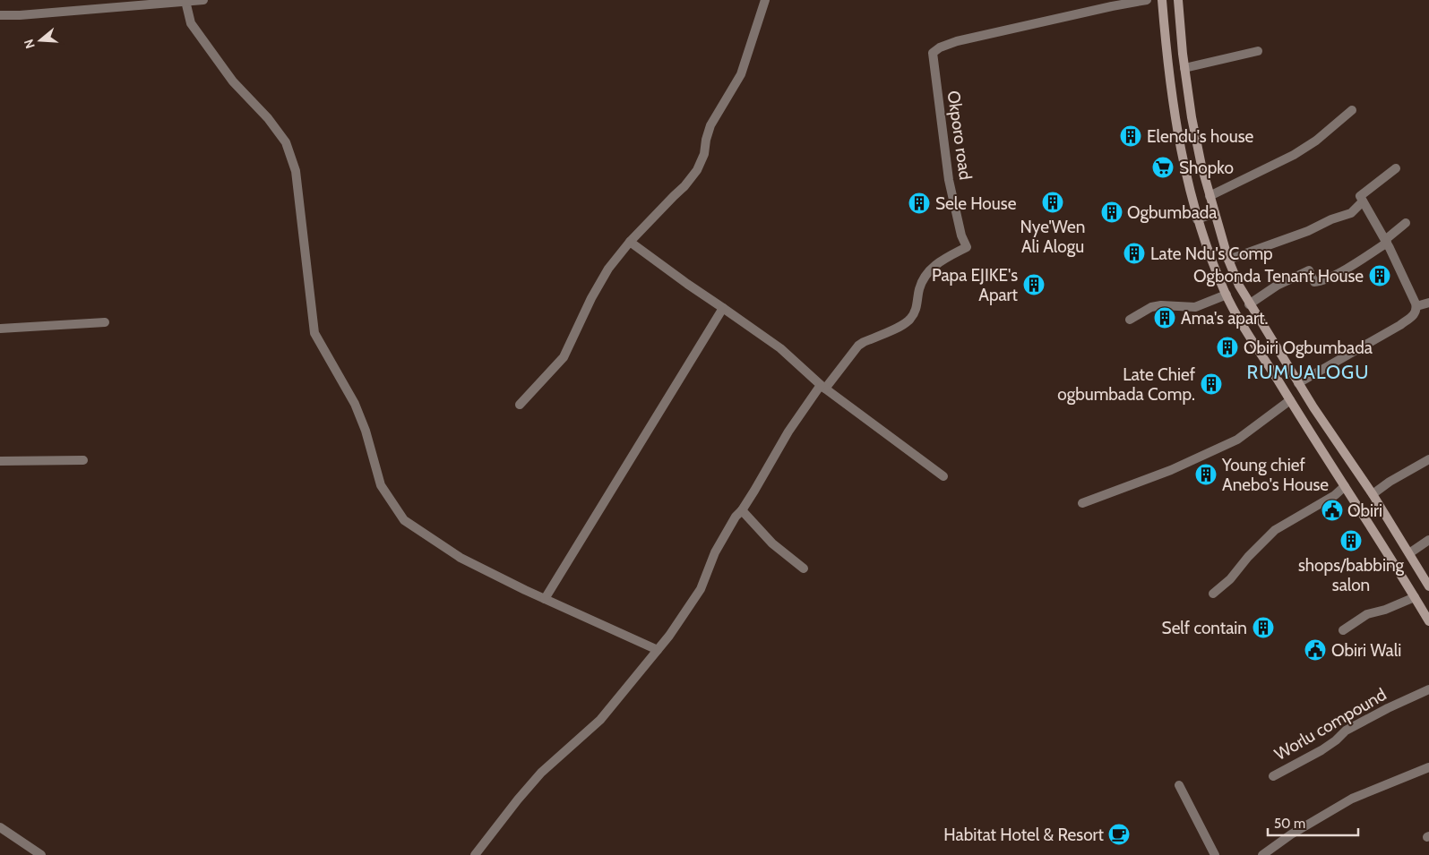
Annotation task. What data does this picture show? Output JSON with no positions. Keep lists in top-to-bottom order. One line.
{"streets":{"street":["Okporo road","Worlu compound"]},"districts":["RUMUALOGU"],"places":{"building":["Elendu's house","Nye'Wen Ali Alogu","Sele House","Ogbumbada","Late Ndu's Comp","Ogbonda Tenant House","Papa EJIKE's Apart","Ama's apart.","Obiri Ogbumbada","Late Chief ogbumbada Comp.","Young chief Anebo's House","shops/babbing salon","Self contain"],"supermarket":["Shopko"],"public building":["Obiri","Obiri Wali"],"cafe":["Habitat Hotel & Resort"]},"scale_bar":"50 m","north":"left"}
